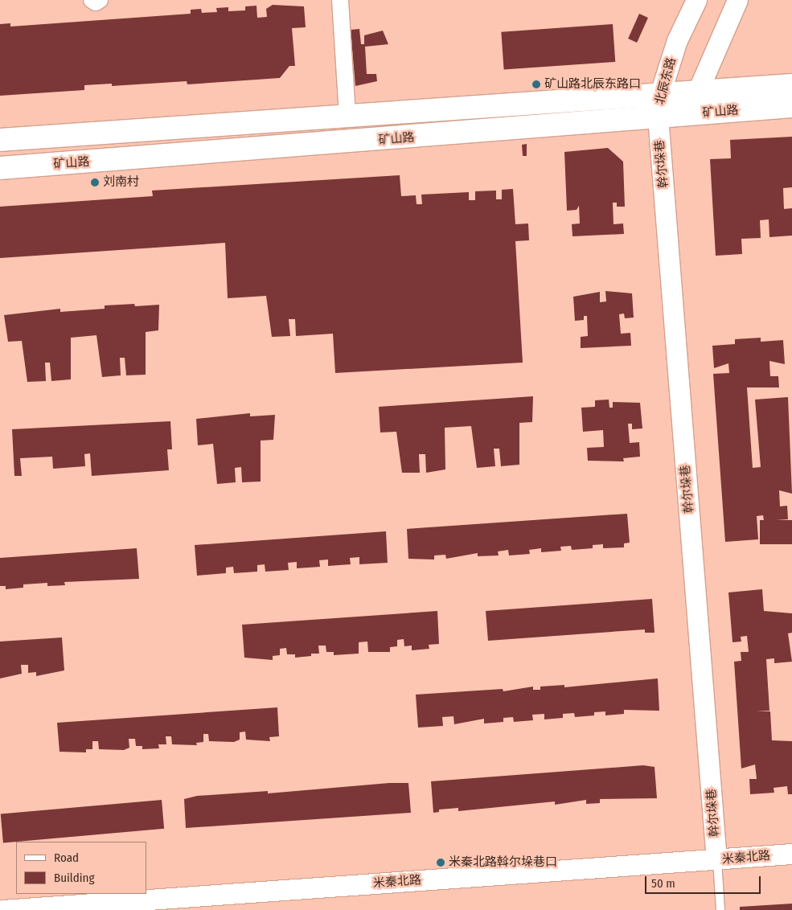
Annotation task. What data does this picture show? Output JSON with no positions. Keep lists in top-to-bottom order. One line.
{"streets":{"main road":["矿山路"],"street":["北辰东路","幹尔垛巷","米秦北路"]},"crossings":[["北辰东路","矿山路"],["北辰东路","幹尔垛巷"],["矿山路","幹尔垛巷"],["幹尔垛巷","米秦北路"]],"places":["矿山路北辰东路口","刘南村","米秦北路斡尔垛巷口"],"legend":["Road","Building"],"scale_bar":"50 m"}
